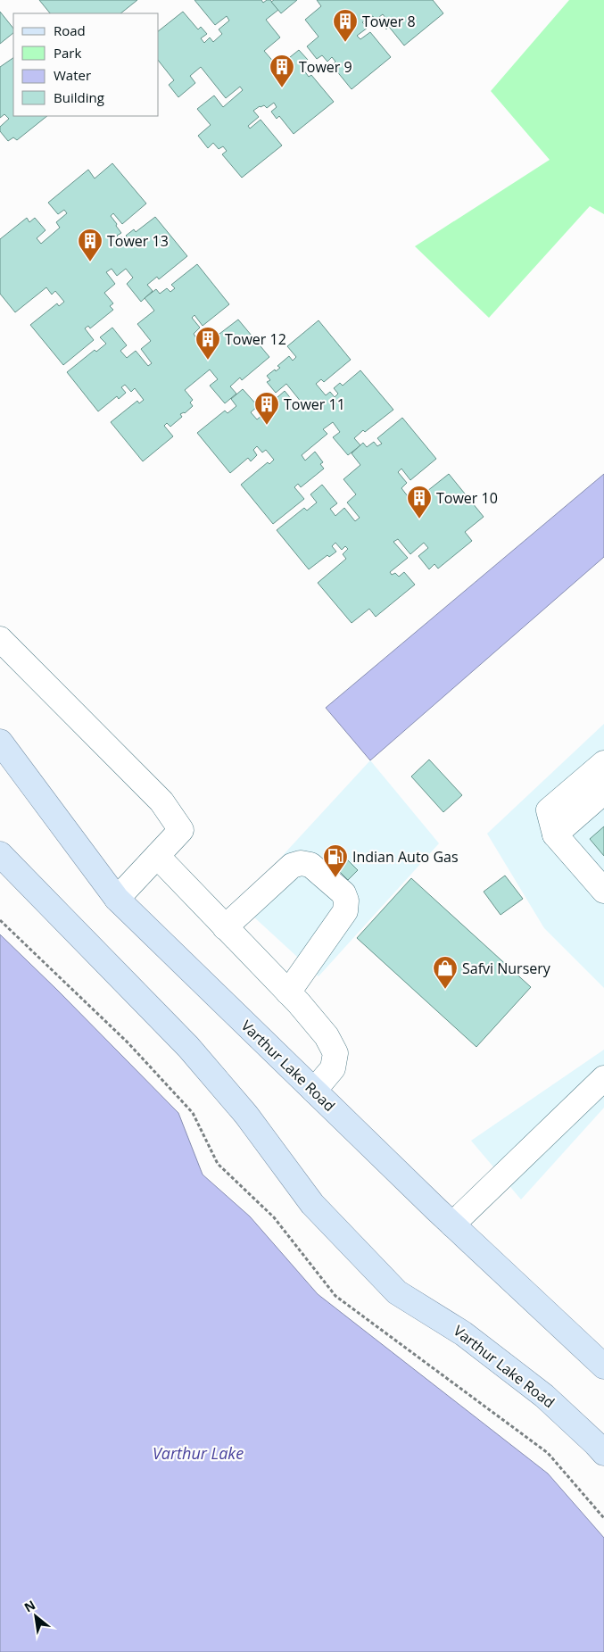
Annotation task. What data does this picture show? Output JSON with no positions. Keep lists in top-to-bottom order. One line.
{"streets":{"main road":["Varthur Lake Road"]},"water":["Varthur Lake"],"places":{"building":["Tower 8","Tower 9","Tower 13","Tower 12","Tower 11","Tower 10"],"fuel station":["Indian Auto Gas"],"shop":["Safvi Nursery"]},"legend":["Road","Park","Water","Building"],"north":"top left"}
